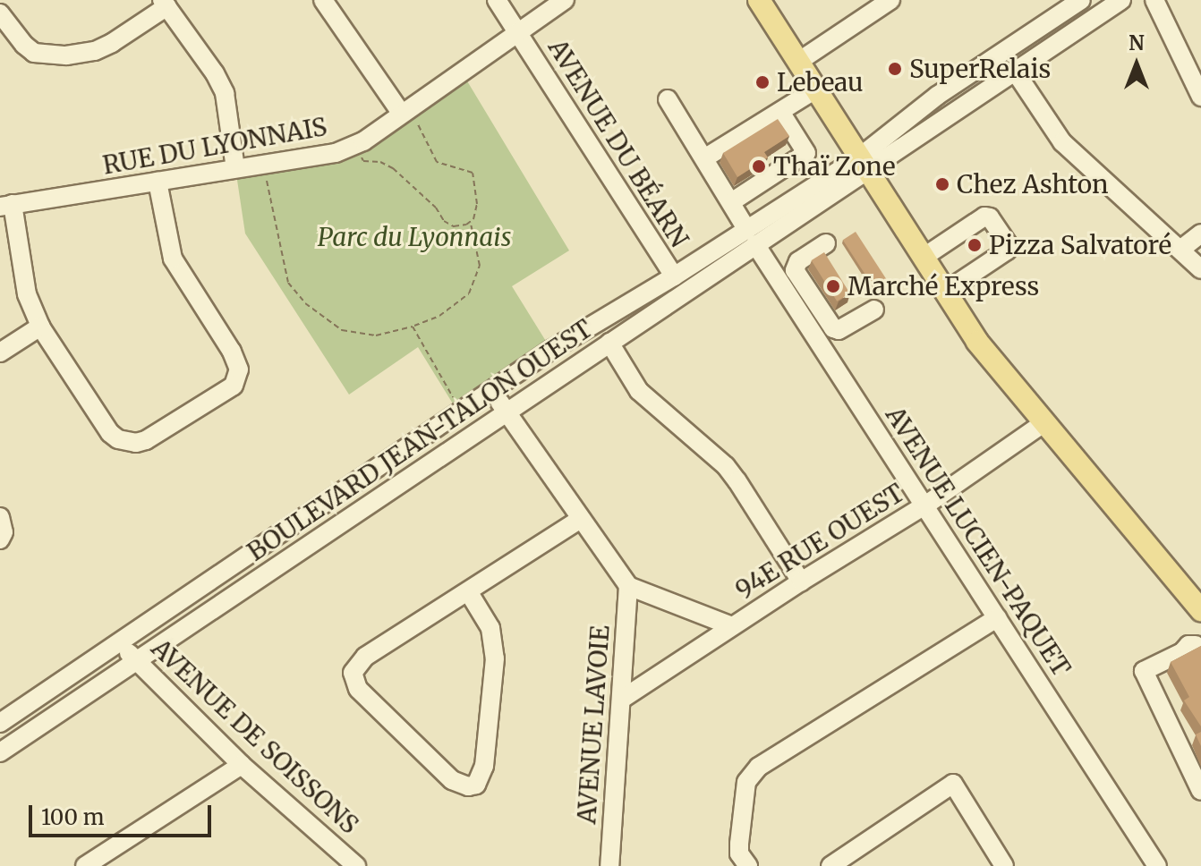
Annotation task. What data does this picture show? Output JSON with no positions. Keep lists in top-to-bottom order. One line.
{"streets":{"street":["AVENUE DU BÉARN","RUE DU LYONNAIS","BOULEVARD JEAN-TALON OUEST","94E RUE OUEST","AVENUE LUCIEN-PAQUET","AVENUE LAVOIE","AVENUE DE SOISSONS"]},"crossings":[["AVENUE DU BÉARN","RUE DU LYONNAIS"],["AVENUE DU BÉARN","BOULEVARD JEAN-TALON OUEST"],["BOULEVARD JEAN-TALON OUEST","AVENUE LUCIEN-PAQUET"],["BOULEVARD JEAN-TALON OUEST","AVENUE DE SOISSONS"],["94E RUE OUEST","AVENUE LUCIEN-PAQUET"],["94E RUE OUEST","AVENUE LAVOIE"]],"parks":["Parc du Lyonnais"],"places":["SuperRelais","Lebeau","Thaï Zone","Chez Ashton","Pizza Salvatoré","Marché Express"],"scale_bar":"100 m","north":"top"}
